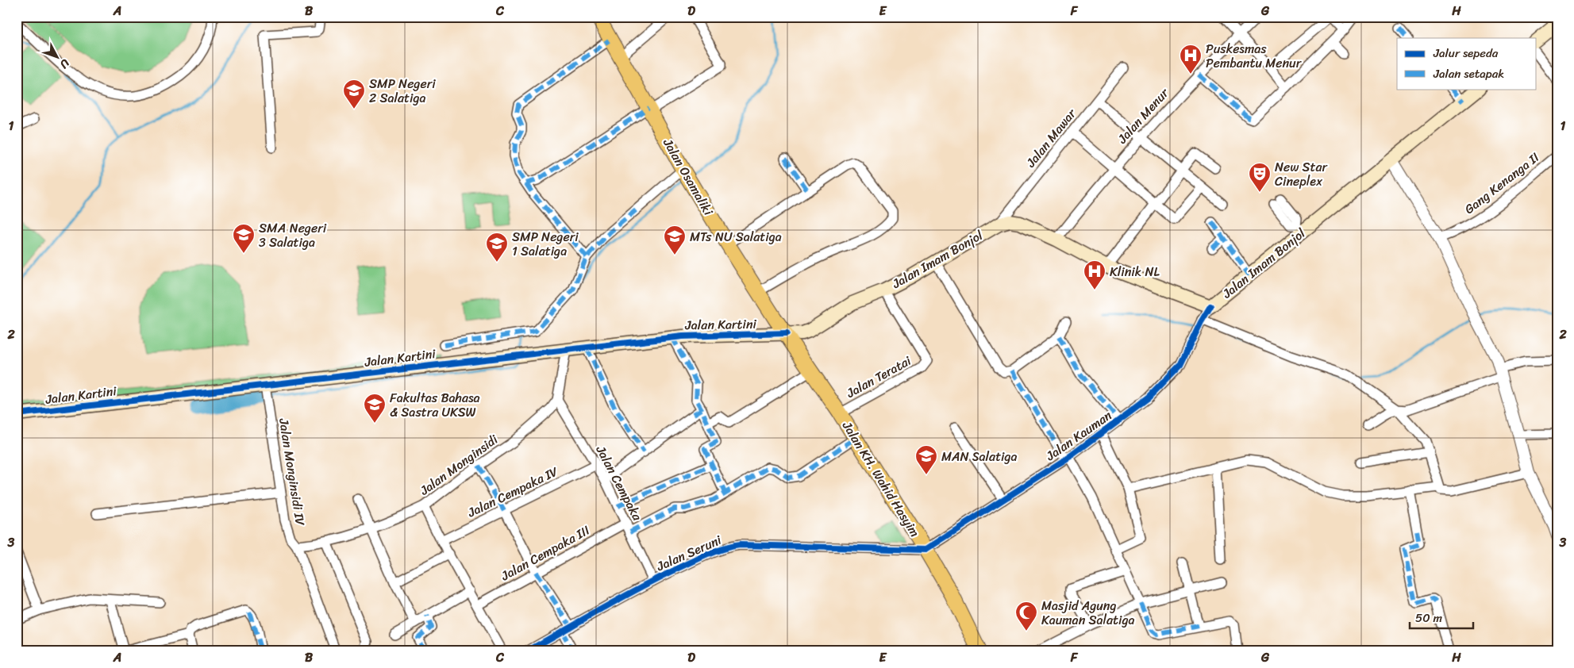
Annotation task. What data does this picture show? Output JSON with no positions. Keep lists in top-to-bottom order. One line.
{"streets":{"main road":["Jalan Osamaliki","Jalan Imam Bonjol","Jalan Kartini","Jalan KH. Wahid Hasyim"],"street":["Jalan Menur","Jalan Mawar","Gang Kenanga II","Jalan Teratai","Jalan Kauman","Jalan Monginsidi","Jalan Monginsidi IV","Jalan Cempaka","Jalan Cempaka IV","Jalan Cempaka III","Jalan Seruni"]},"crossings":[["Jalan Menur","Jalan Imam Bonjol"],["Jalan Mawar","Jalan Imam Bonjol"],["Jalan Osamaliki","Jalan Imam Bonjol"],["Jalan Osamaliki","Jalan Kartini"],["Jalan Osamaliki","Jalan KH. Wahid Hasyim"],["Jalan Imam Bonjol","Jalan Kartini"],["Jalan Imam Bonjol","Jalan Teratai"],["Jalan Imam Bonjol","Jalan Kauman"],["Jalan Imam Bonjol","Jalan KH. Wahid Hasyim"],["Jalan Kartini","Jalan Monginsidi IV"],["Jalan Kartini","Jalan KH. Wahid Hasyim"],["Jalan Teratai","Jalan KH. Wahid Hasyim"],["Jalan Kauman","Jalan KH. Wahid Hasyim"],["Jalan Kauman","Jalan Seruni"],["Jalan Monginsidi","Jalan Cempaka"],["Jalan Monginsidi","Jalan Cempaka IV"],["Jalan Monginsidi","Jalan Cempaka III"],["Jalan KH. Wahid Hasyim","Jalan Seruni"],["Jalan Cempaka","Jalan Cempaka IV"],["Jalan Cempaka","Jalan Cempaka III"],["Jalan Cempaka","Jalan Seruni"]],"places":{"hospital":["Puskesmas Pembantu Menur","Klinik NL"],"school or university":["SMP Negeri 2 Salatiga","SMA Negeri 3 Salatiga","MTs NU Salatiga","SMP Negeri 1 Salatiga","Fakultas Bahasa & Sastra UKSW","MAN Salatiga"],"theatre":["New Star Cineplex"],"mosque":["Masjid Agung Kauman Salatiga"]},"legend":["Jalur sepeda","Jalan setapak"],"scale_bar":"50 m","north":"bottom right","grid":{"columns":["A","B","C","D","E","F","G","H"],"rows":["1","2","3"]}}
